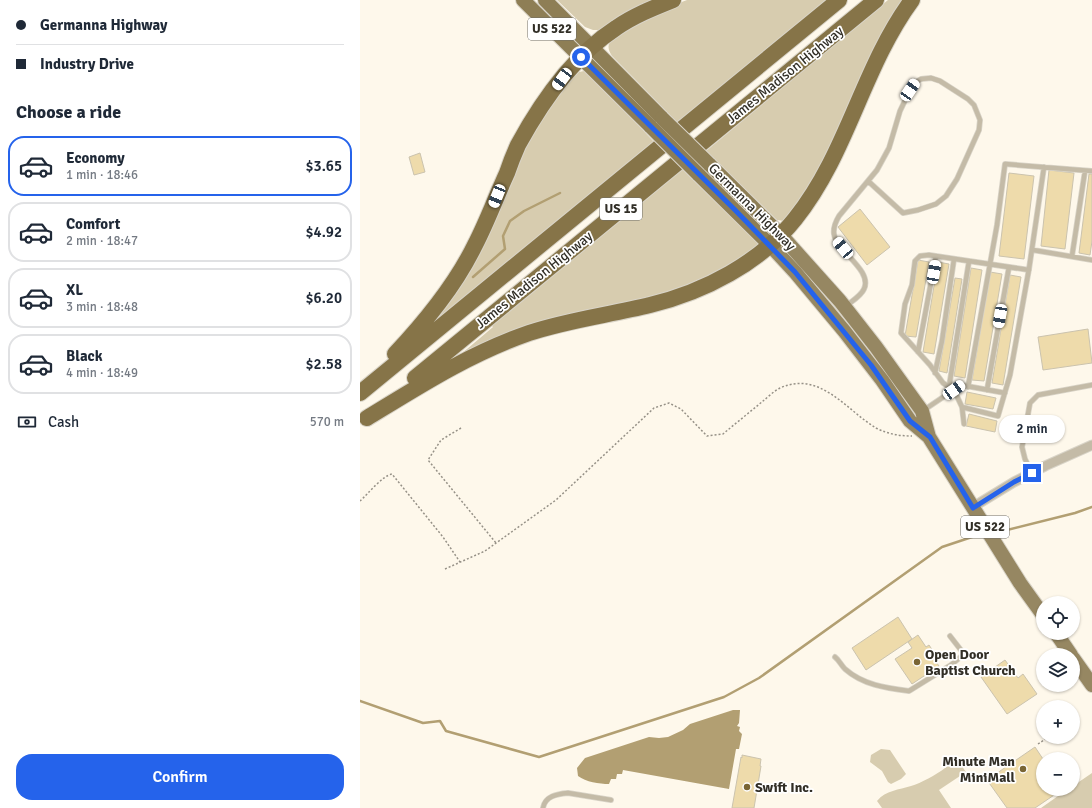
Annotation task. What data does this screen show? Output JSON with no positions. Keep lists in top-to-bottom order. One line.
{"streets":{"highway":["US 522","James Madison Highway","Germanna Highway","US 15"]},"places":["Open Door Baptist Church","Minute Man MiniMall","Swift Inc."],"page":{"banner":["Germanna Highway","Industry Drive"],"heading":"Choose a ride","list":[{"name":"Economy","note":"1 min · 18:46","value":"$3.65"},{"name":"Comfort","note":"2 min · 18:47","value":"$4.92"},{"name":"XL","note":"3 min · 18:48","value":"$6.20"},{"name":"Black","note":"4 min · 18:49","value":"$2.58"}],"pay":["Cash","570 m"],"bubble":"2 min","map_buttons":["+","−"],"buttons":"Confirm"}}
